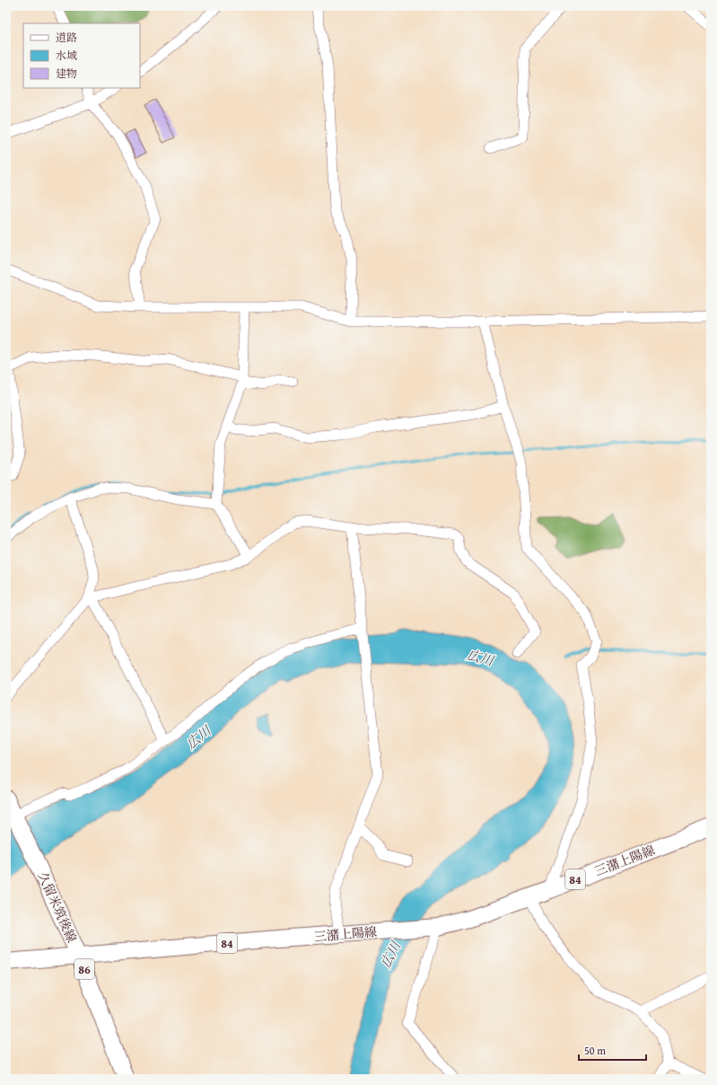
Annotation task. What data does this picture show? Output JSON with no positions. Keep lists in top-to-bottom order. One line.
{"streets":{"main road":["三潴上陽線","84","久留米筑後線","86"]},"crossings":[["三潴上陽線","久留米筑後線"]],"water":["広川"],"legend":["道路","水域","建物"],"scale_bar":"50 m"}
